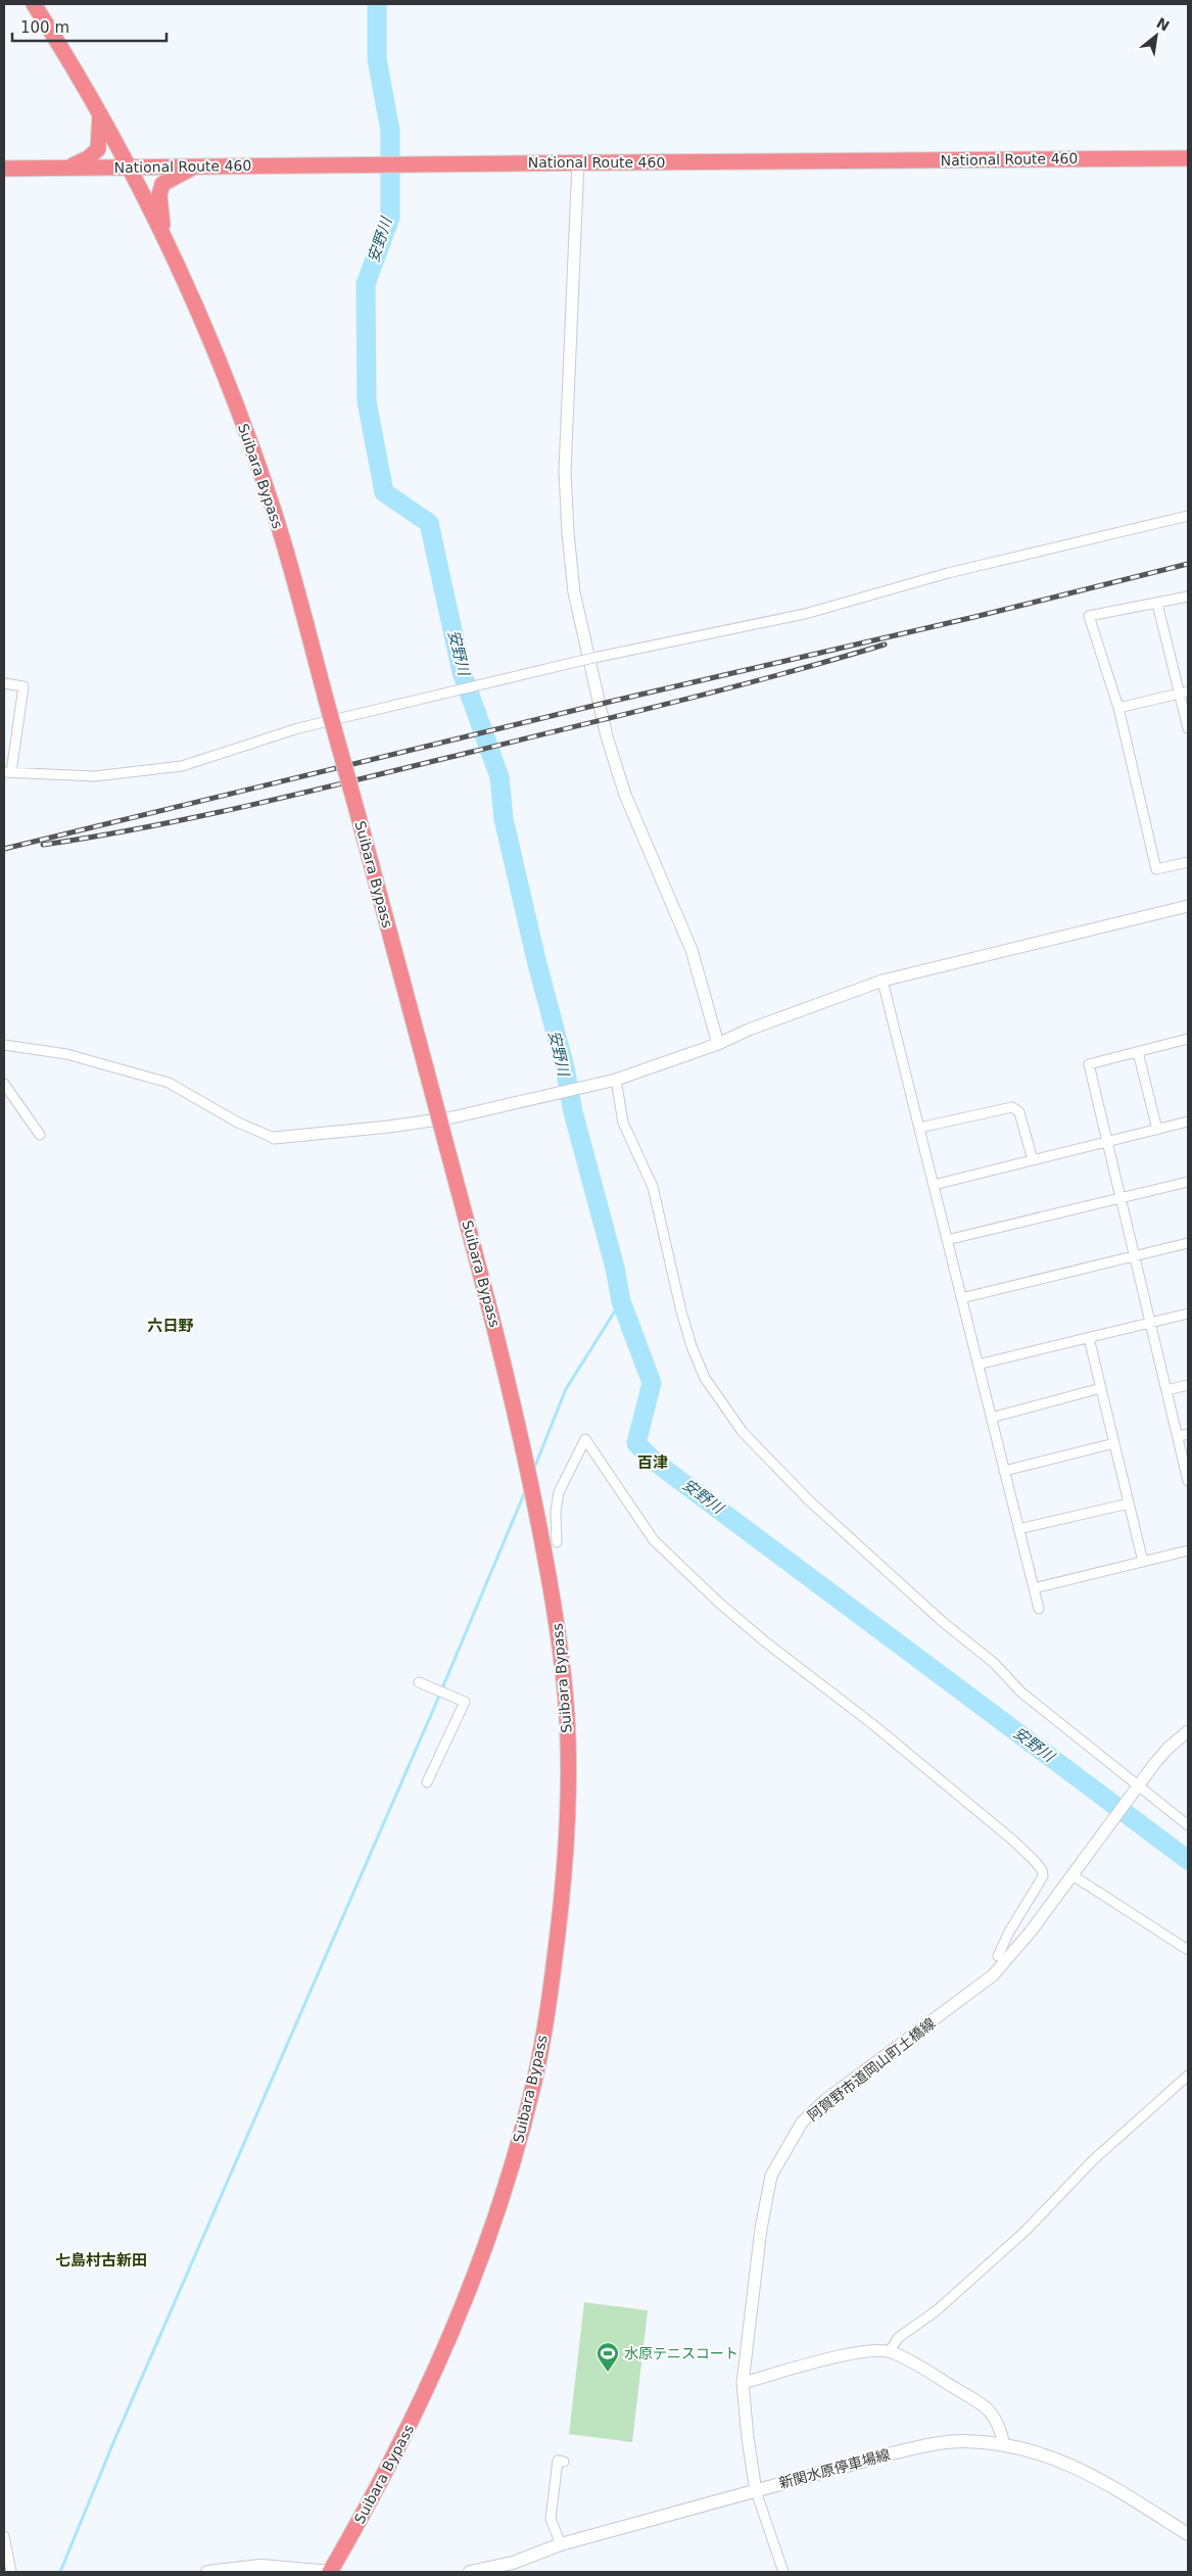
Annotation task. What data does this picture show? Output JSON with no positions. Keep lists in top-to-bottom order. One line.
{"streets":{"highway":["National Route 460","Suibara Bypass"],"main road":["新関水原停車場線"],"street":["阿賀野市道岡山町土橋線"]},"crossings":[["National Route 460","Suibara Bypass"],["阿賀野市道岡山町土橋線","新関水原停車場線"]],"districts":["六日野","百津","七島村古新田"],"water":["安野川"],"places":{"sports":["水原テニスコート"]},"scale_bar":"100 m","north":"top right"}
